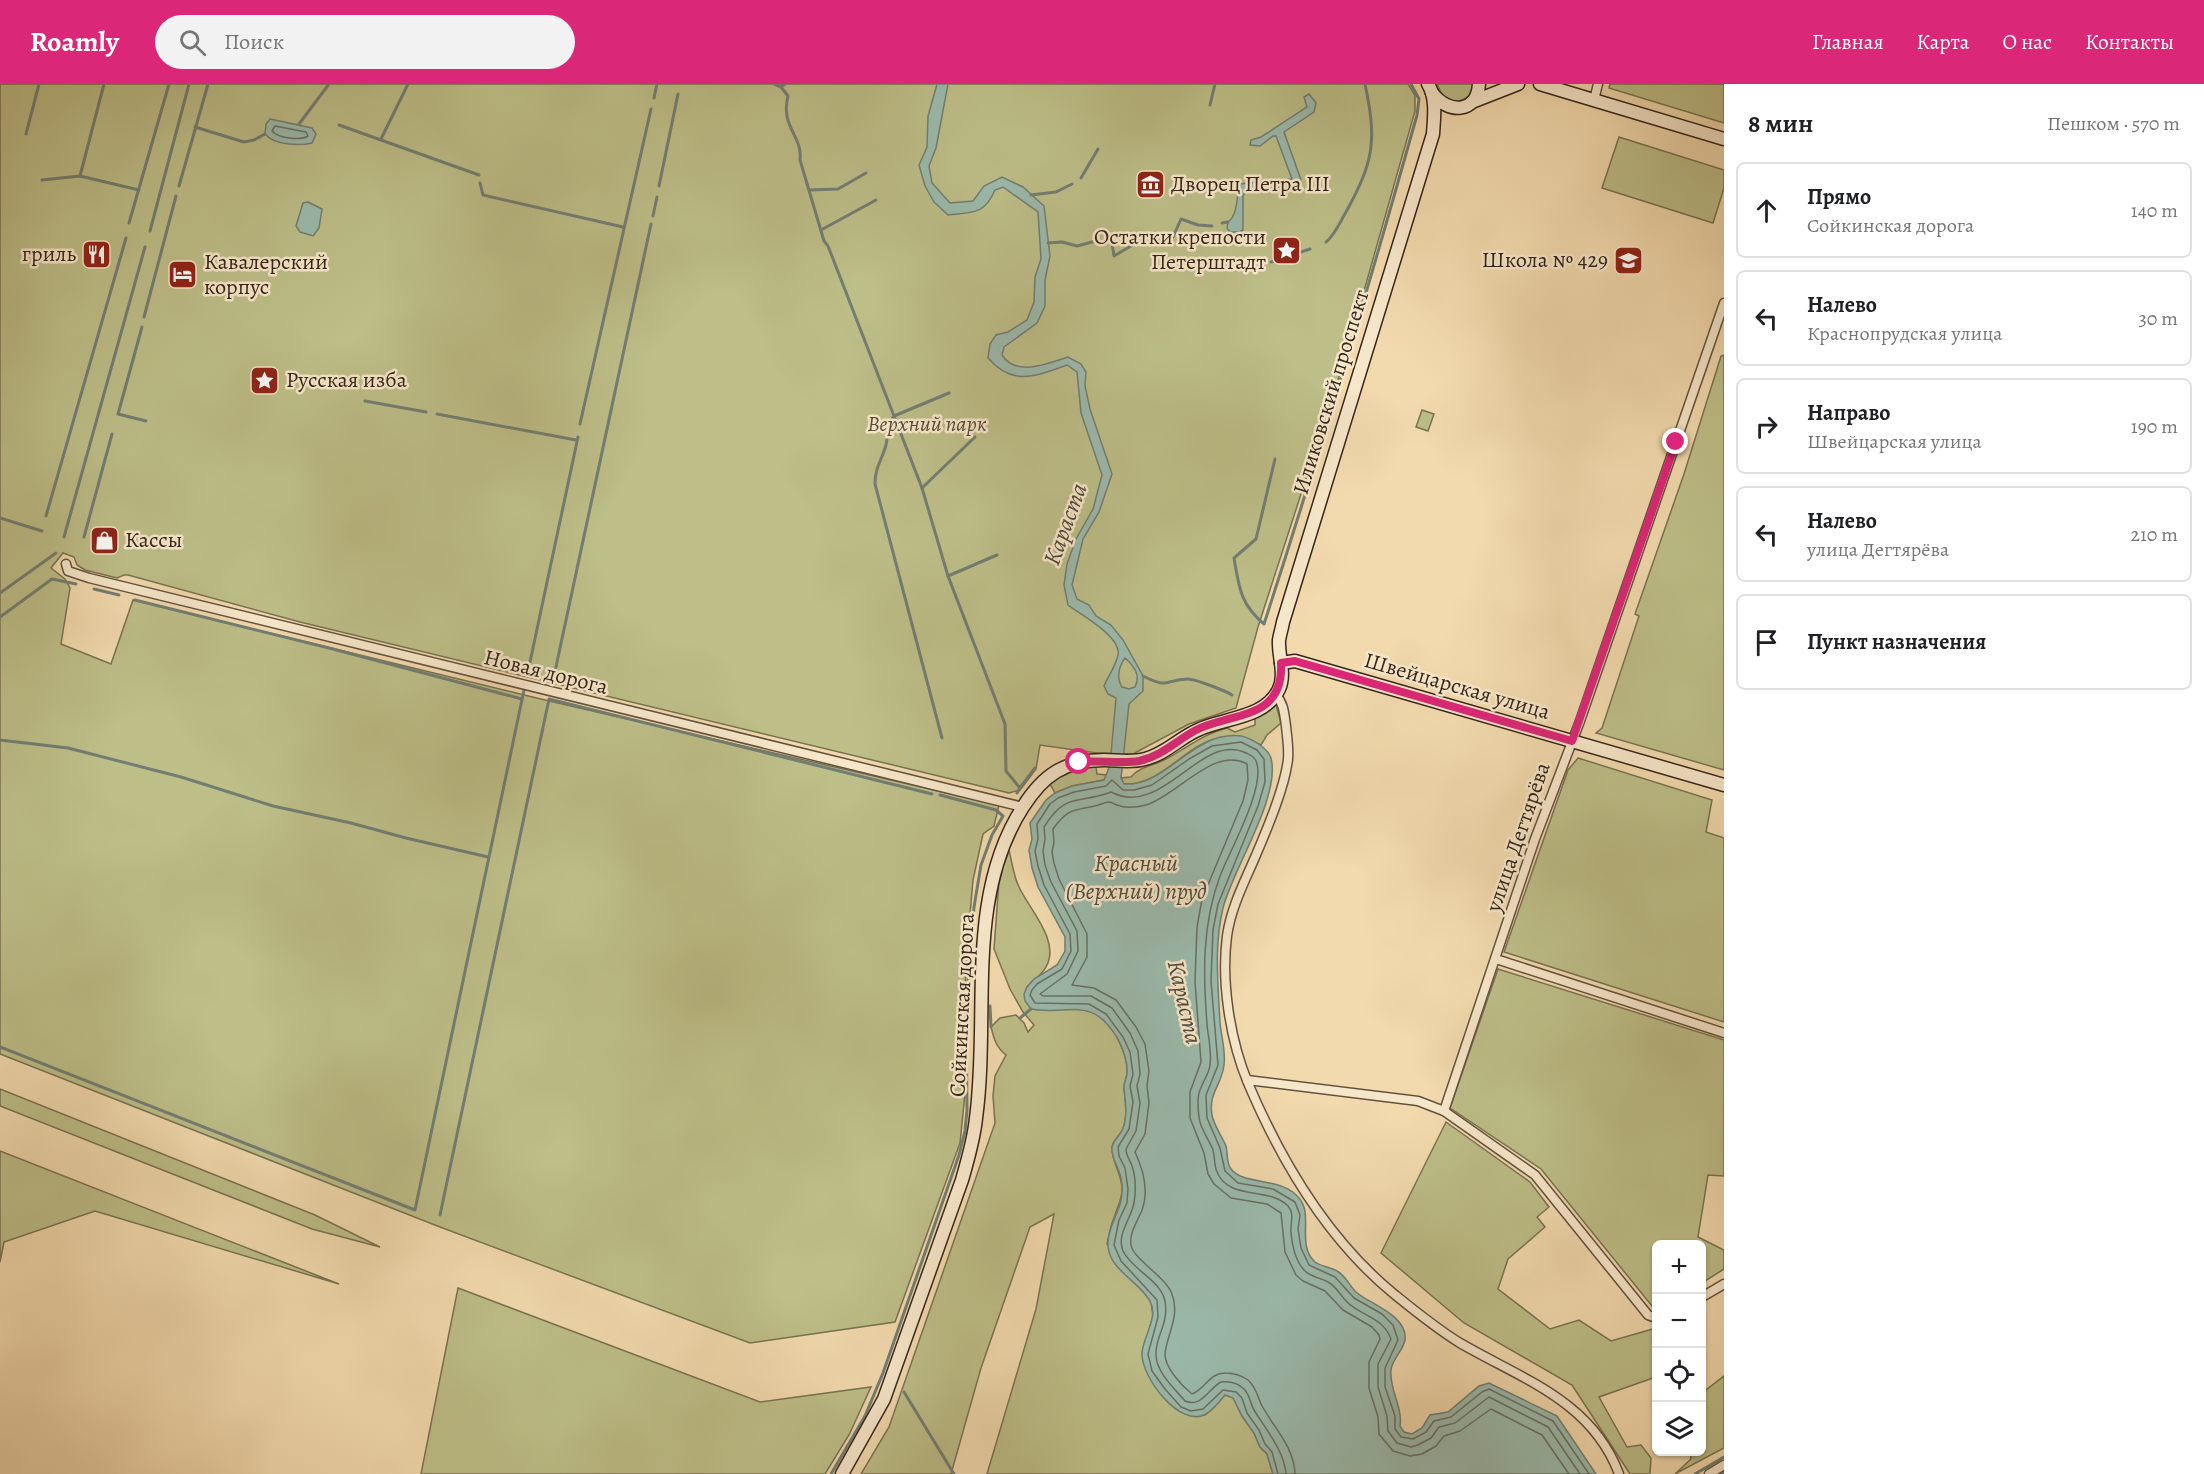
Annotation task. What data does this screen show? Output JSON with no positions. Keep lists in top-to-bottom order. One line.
{"streets":{"main road":["Иликовский проспект","Швейцарская улица","Сойкинская дорога"],"street":["Новая дорога","улица Дегтярёва"]},"crossings":[["Иликовский проспект","Швейцарская улица"],["Иликовский проспект","Сойкинская дорога"],["Новая дорога","Сойкинская дорога"],["Швейцарская улица","улица Дегтярёва"]],"water":["Караста","Красный (Верхний) пруд"],"parks":["Верхний парк"],"places":{"museum":["Дворец Петра III"],"place":["Остатки крепости Петерштадт","Русская изба"],"restaurant":["гриль"],"school or university":["Школа № 429"],"hotel":["Кавалерский корпус"],"shop":["Кассы"]},"page":{"header":"Roamly","search":"Поиск","nav":["Главная","Карта","О нас","Контакты"],"heading":["8 мин","Пешком · 570 m"],"list":[["Прямо","Сойкинская дорога","140 m"],["Налево","Краснопрудская улица","30 m"],["Направо","Швейцарская улица","190 m"],["Налево","улица Дегтярёва","210 m"],"Пункт назначения"],"map_buttons":["+","−"]}}
